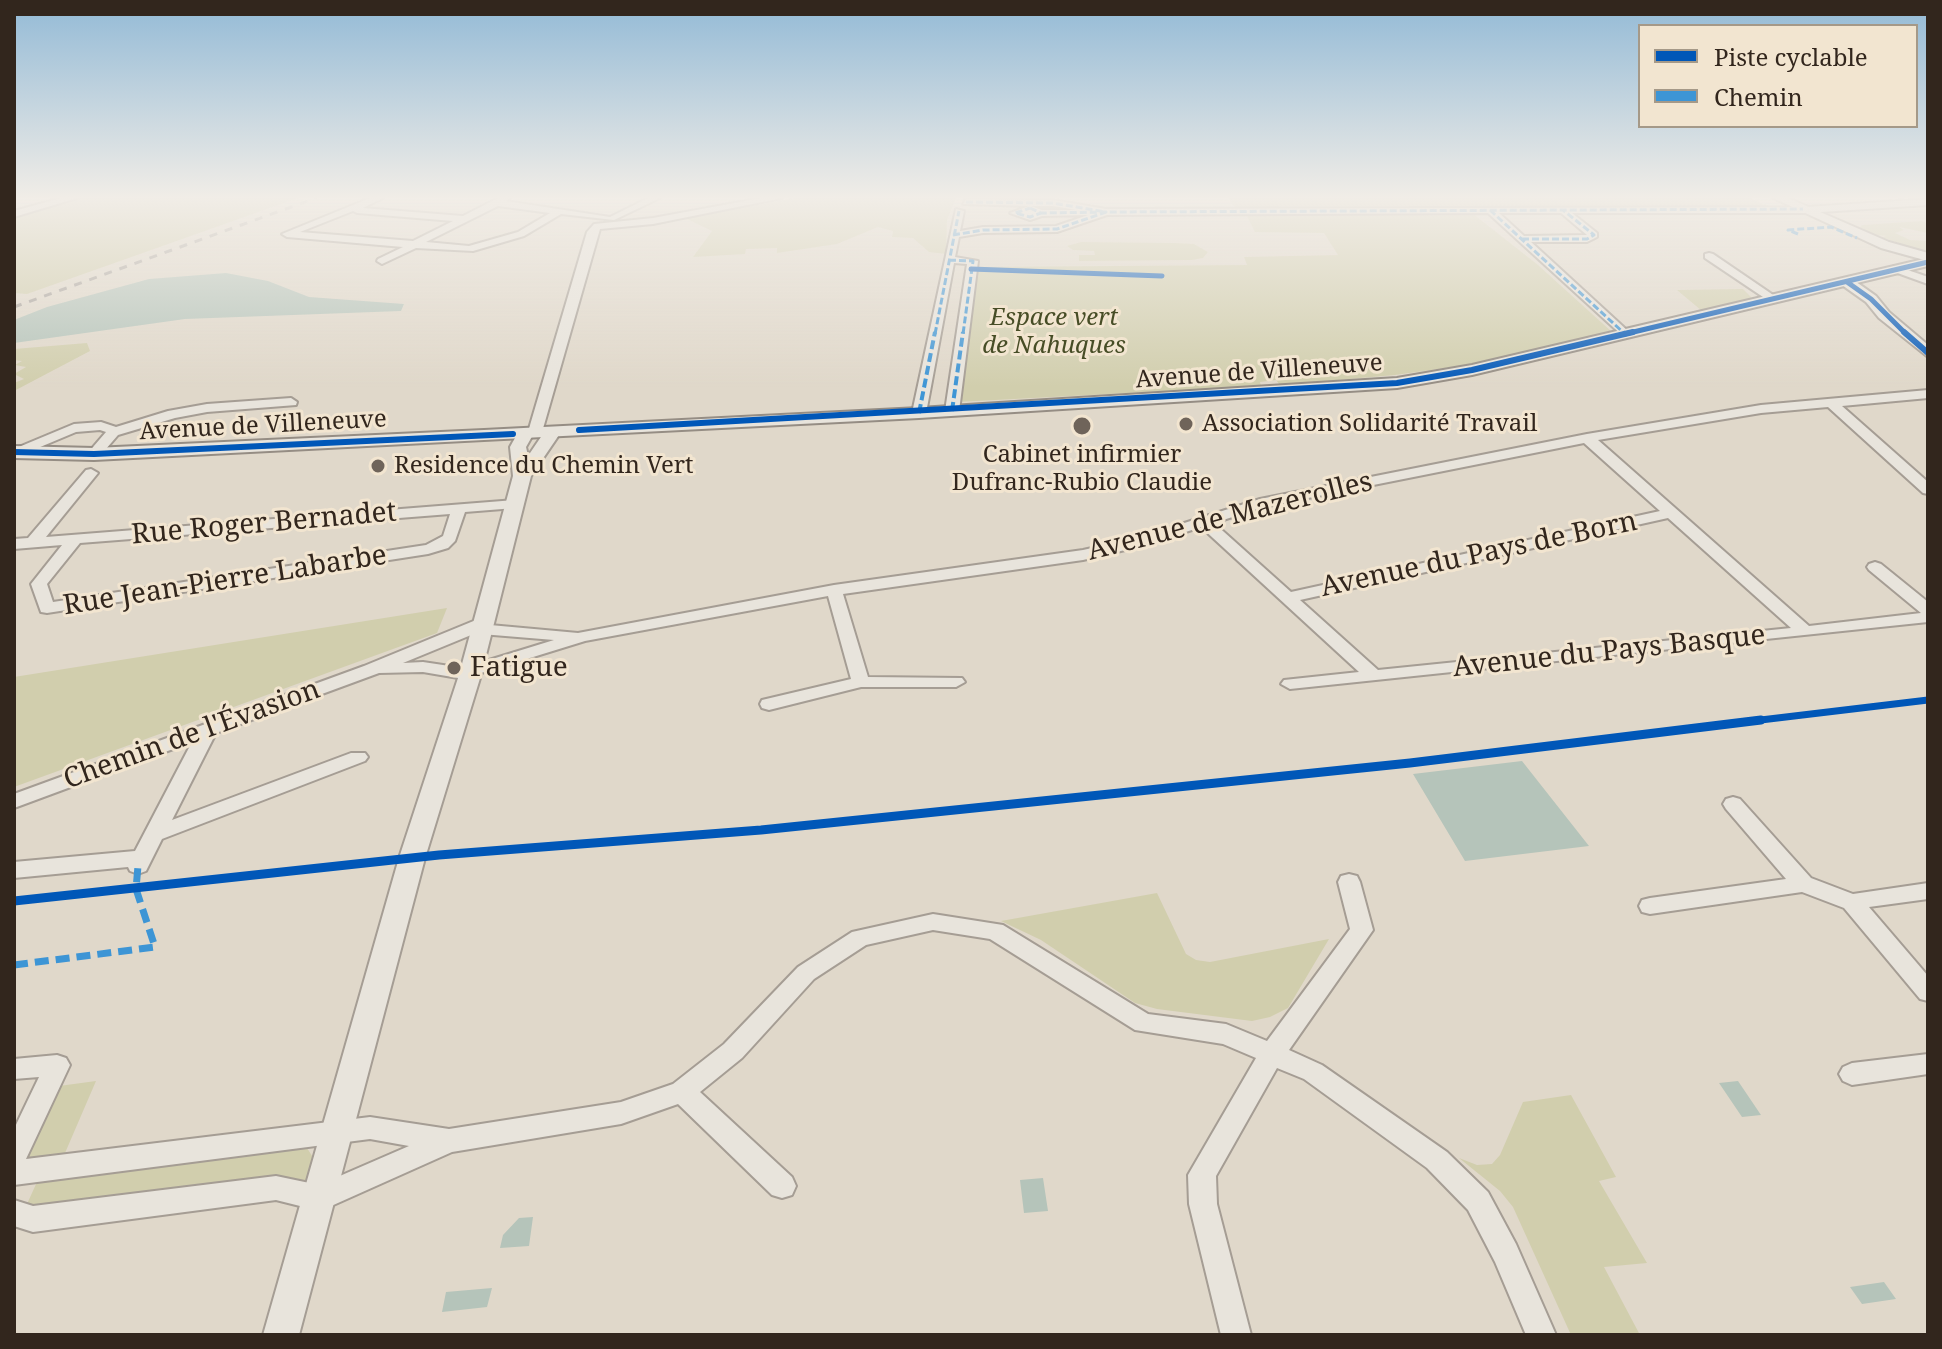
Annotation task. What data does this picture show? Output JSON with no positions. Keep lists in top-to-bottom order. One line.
{"streets":{"main road":["Avenue de Villeneuve"],"street":["Avenue de Mazerolles","Rue Roger Bernadet","Avenue du Pays de Born","Rue Jean-Pierre Labarbe","Avenue du Pays Basque","Chemin de l'Évasion"]},"crossings":[["Avenue de Mazerolles","Chemin de l'Évasion"],["Rue Roger Bernadet","Rue Jean-Pierre Labarbe"]],"parks":["Espace vert de Nahuques"],"places":["Association Solidarité Travail","Cabinet infirmier Dufranc-Rubio Claudie","Residence du Chemin Vert","Fatigue"],"legend":["Piste cyclable","Chemin"]}
